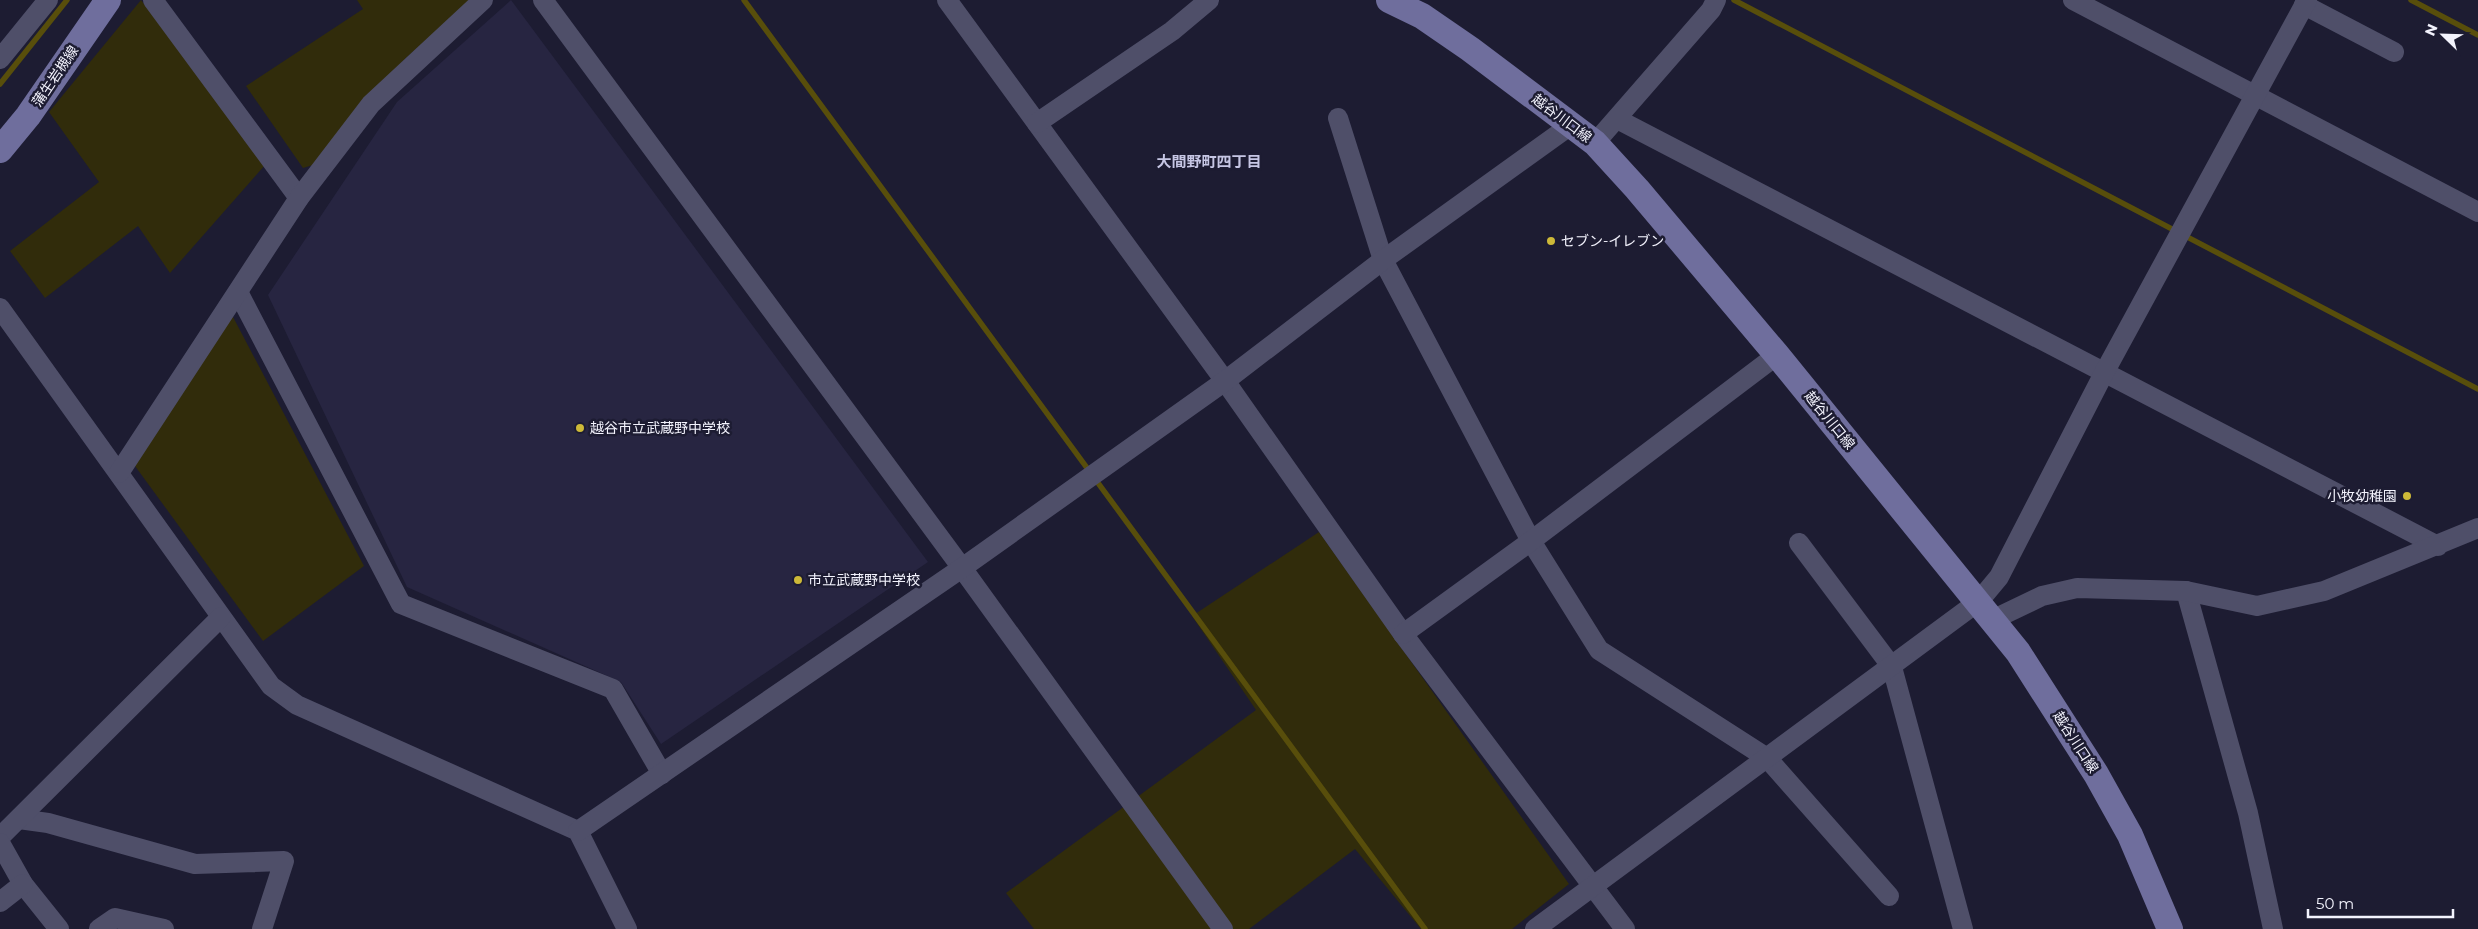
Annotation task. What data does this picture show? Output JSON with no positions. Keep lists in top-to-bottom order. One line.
{"streets":{"main road":["蒲生岩槻線","越谷川口線"]},"districts":["大間野町四丁目"],"places":["セブン-イレブン","越谷市立武蔵野中学校","小牧幼稚園","市立武蔵野中学校"],"scale_bar":"50 m","north":"top left"}
